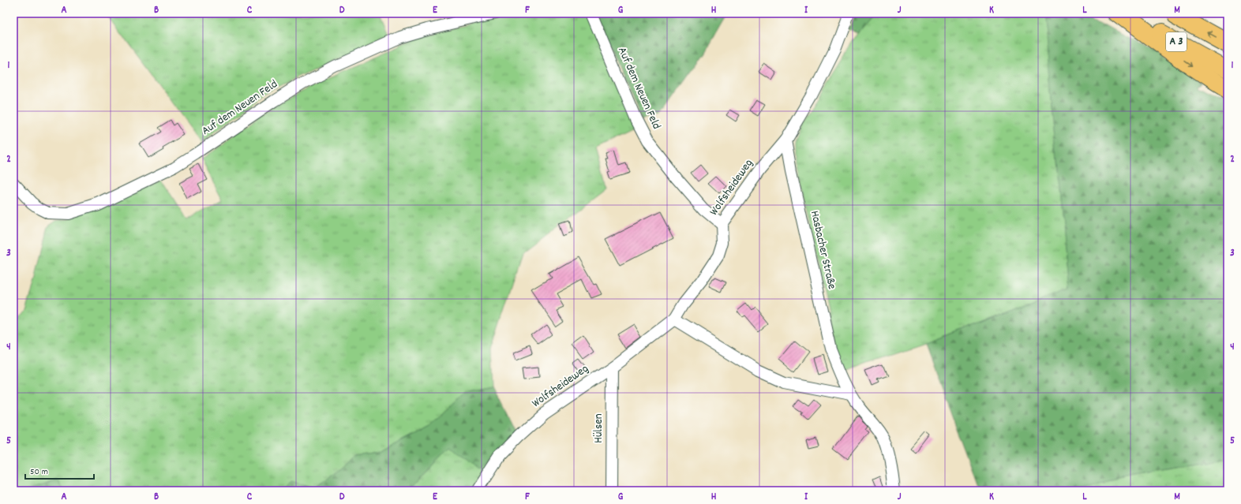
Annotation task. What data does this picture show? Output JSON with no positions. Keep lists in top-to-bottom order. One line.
{"streets":{"highway":["A 3"],"street":["Auf dem Neuen Feld","Wolfsheideweg","Hasbacher Straße","Hülsen"]},"crossings":[["Auf dem Neuen Feld","Wolfsheideweg"],["Wolfsheideweg","Hasbacher Straße"],["Wolfsheideweg","Hülsen"]],"scale_bar":"50 m","grid":{"columns":["A","B","C","D","E","F","G","H","I","J","K","L","M"],"rows":["1","2","3","4","5"]}}
